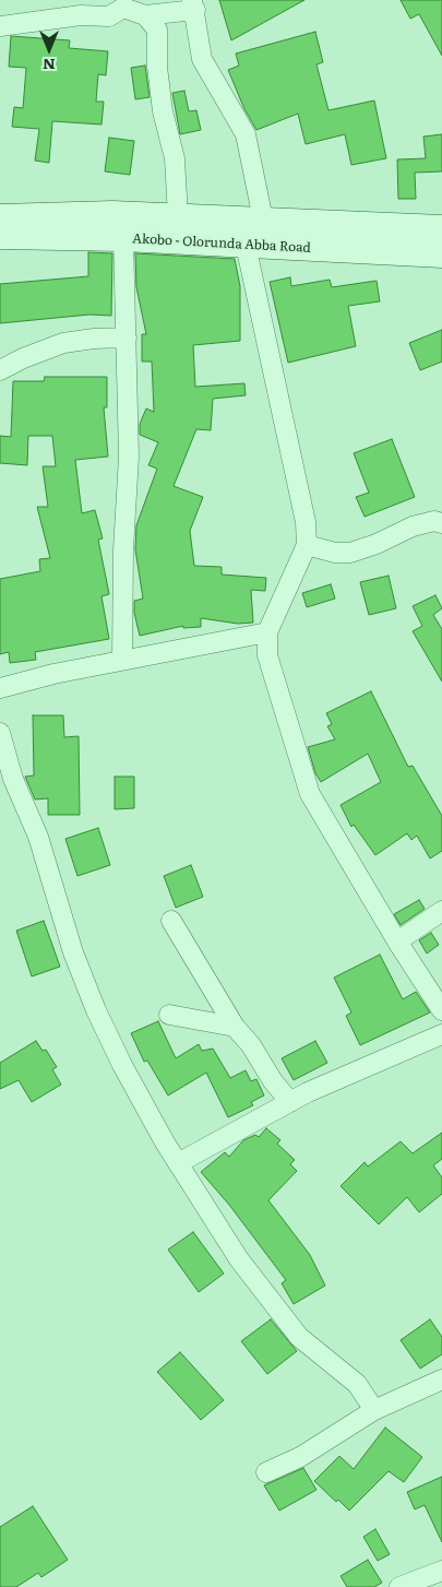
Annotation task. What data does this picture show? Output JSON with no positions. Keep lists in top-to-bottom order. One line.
{"streets":{"main road":["Akobo - Olorunda Abba Road"]},"north":"bottom"}
